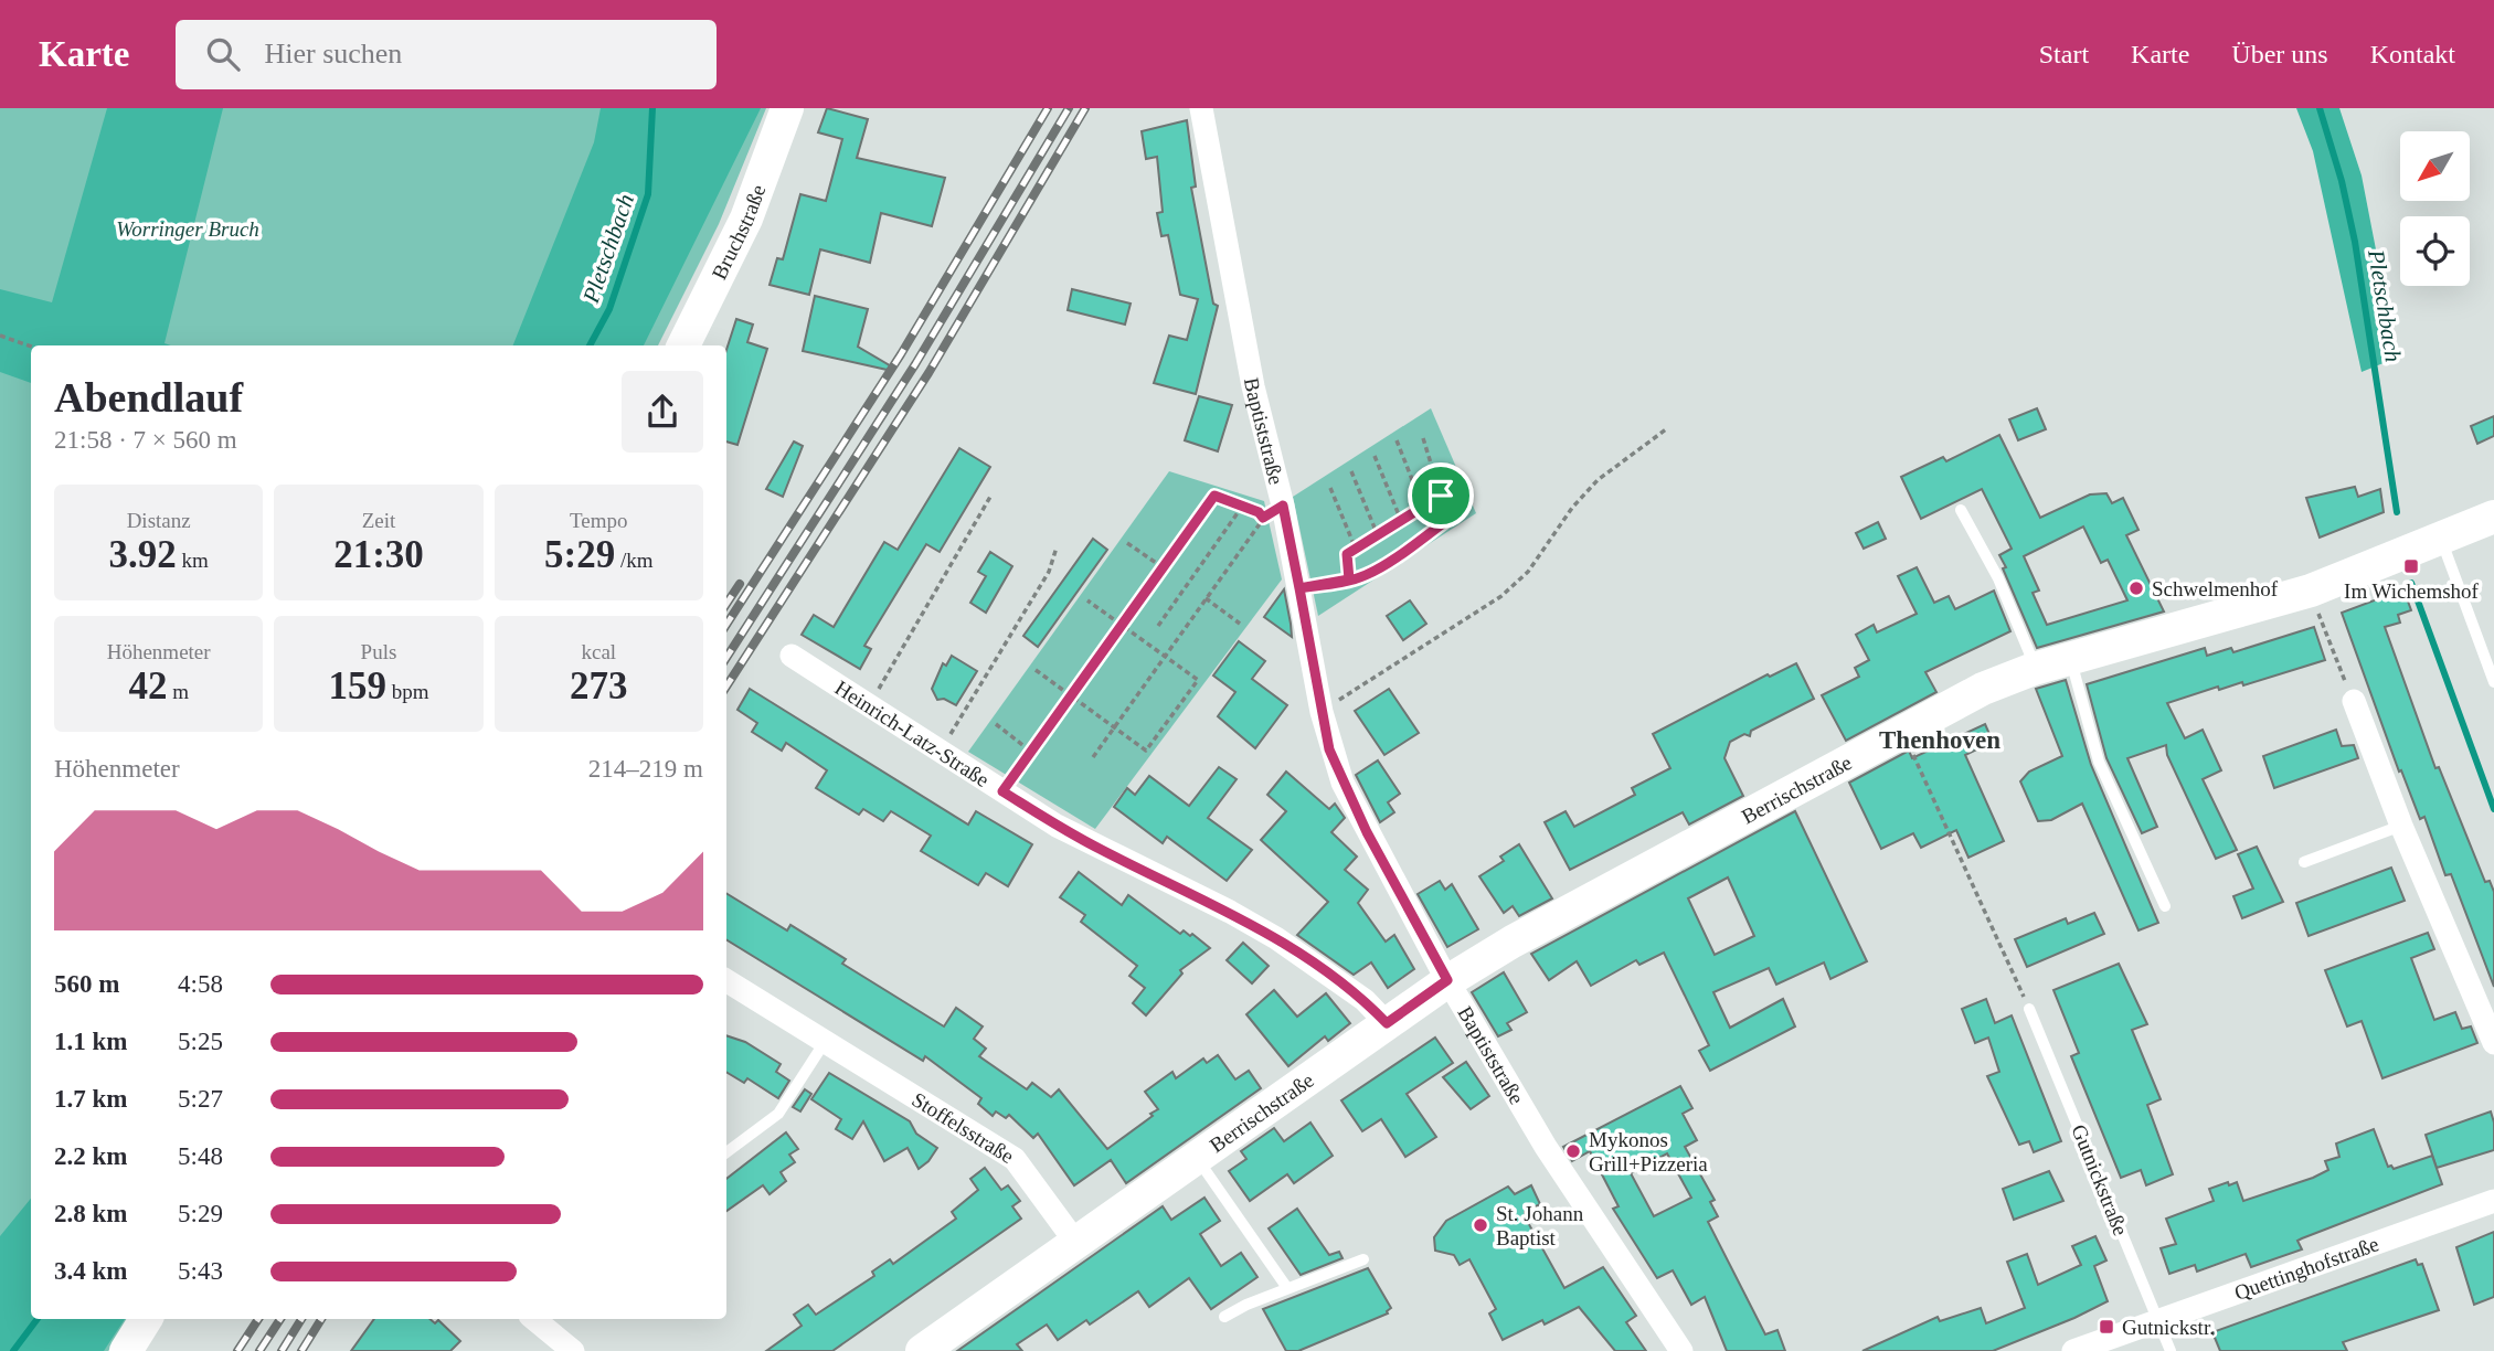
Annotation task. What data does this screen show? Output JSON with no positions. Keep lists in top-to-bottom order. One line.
{"streets":{"street":["Bruchstraße","Baptiststraße","Heinrich-Latz-Straße","Berrischstraße","Stoffelsstraße","Quettinghofstraße"],"lane":["Gutnickstraße"]},"crossings":[["Baptiststraße","Berrischstraße"],["Heinrich-Latz-Straße","Berrischstraße"],["Berrischstraße","Stoffelsstraße"],["Gutnickstraße","Quettinghofstraße"]],"districts":["Thenhoven"],"water":["Pletschbach"],"parks":["Worringer Bruch"],"places":{"transit":["Im Wichemshof","Gutnickstr."],"other":["Schwelmenhof","Mykonos Grill+Pizzeria","St. Johann Baptist"]},"north":"bottom left","page":{"header":"Karte","search":"Hier suchen","nav":["Start","Karte","Über uns","Kontakt"],"heading":["Abendlauf","21:58 · 7 × 560 m"],"stats":[["Distanz","3.92 km"],["Zeit","21:30"],["Tempo","5:29 /km"],["Höhenmeter","42 m"],["Puls","159 bpm"],["kcal","273"]],"chart":["Höhenmeter","214–219 m"],"list":[{"name":"560 m","note":"4:58"},{"name":"1.1 km","note":"5:25"},{"name":"1.7 km","note":"5:27"},{"name":"2.2 km","note":"5:48"},{"name":"2.8 km","note":"5:29"},{"name":"3.4 km","note":"5:43"}]}}
